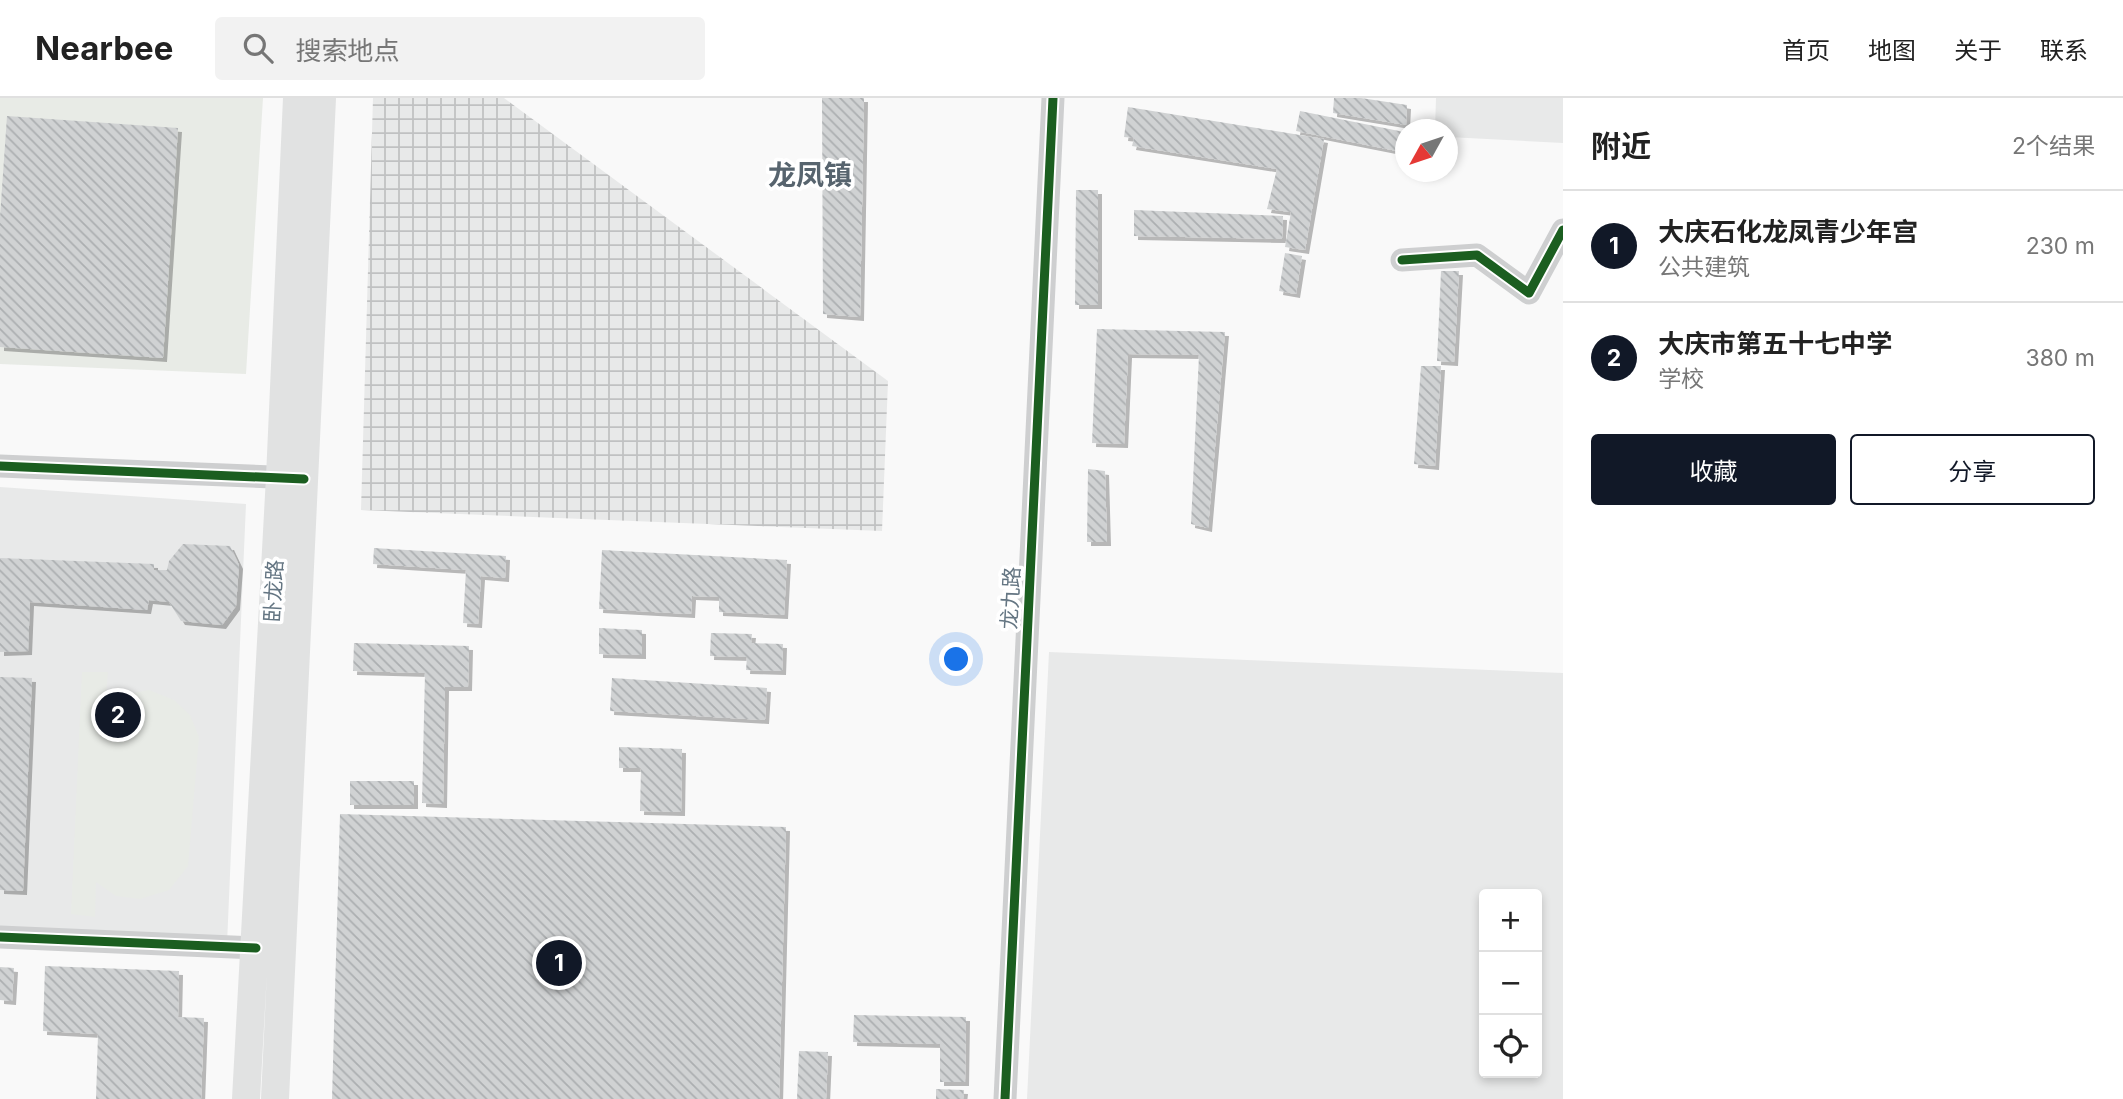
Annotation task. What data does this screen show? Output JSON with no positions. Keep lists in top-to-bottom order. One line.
{"streets":{"main road":["卧龙路"],"street":["龙九路"]},"districts":["龙凤镇"],"north":"bottom left","page":{"header":"Nearbee","search":"搜索地点","nav":["首页","地图","关于","联系"],"heading":["附近","2个结果"],"list":[{"mark":"1","name":"大庆石化龙凤青少年宫","note":"公共建筑","value":"230 m"},{"mark":"2","name":"大庆市第五十七中学","note":"学校","value":"380 m"}],"buttons":["收藏","分享"],"pins":["2","1"],"map_buttons":["+","−"]}}
